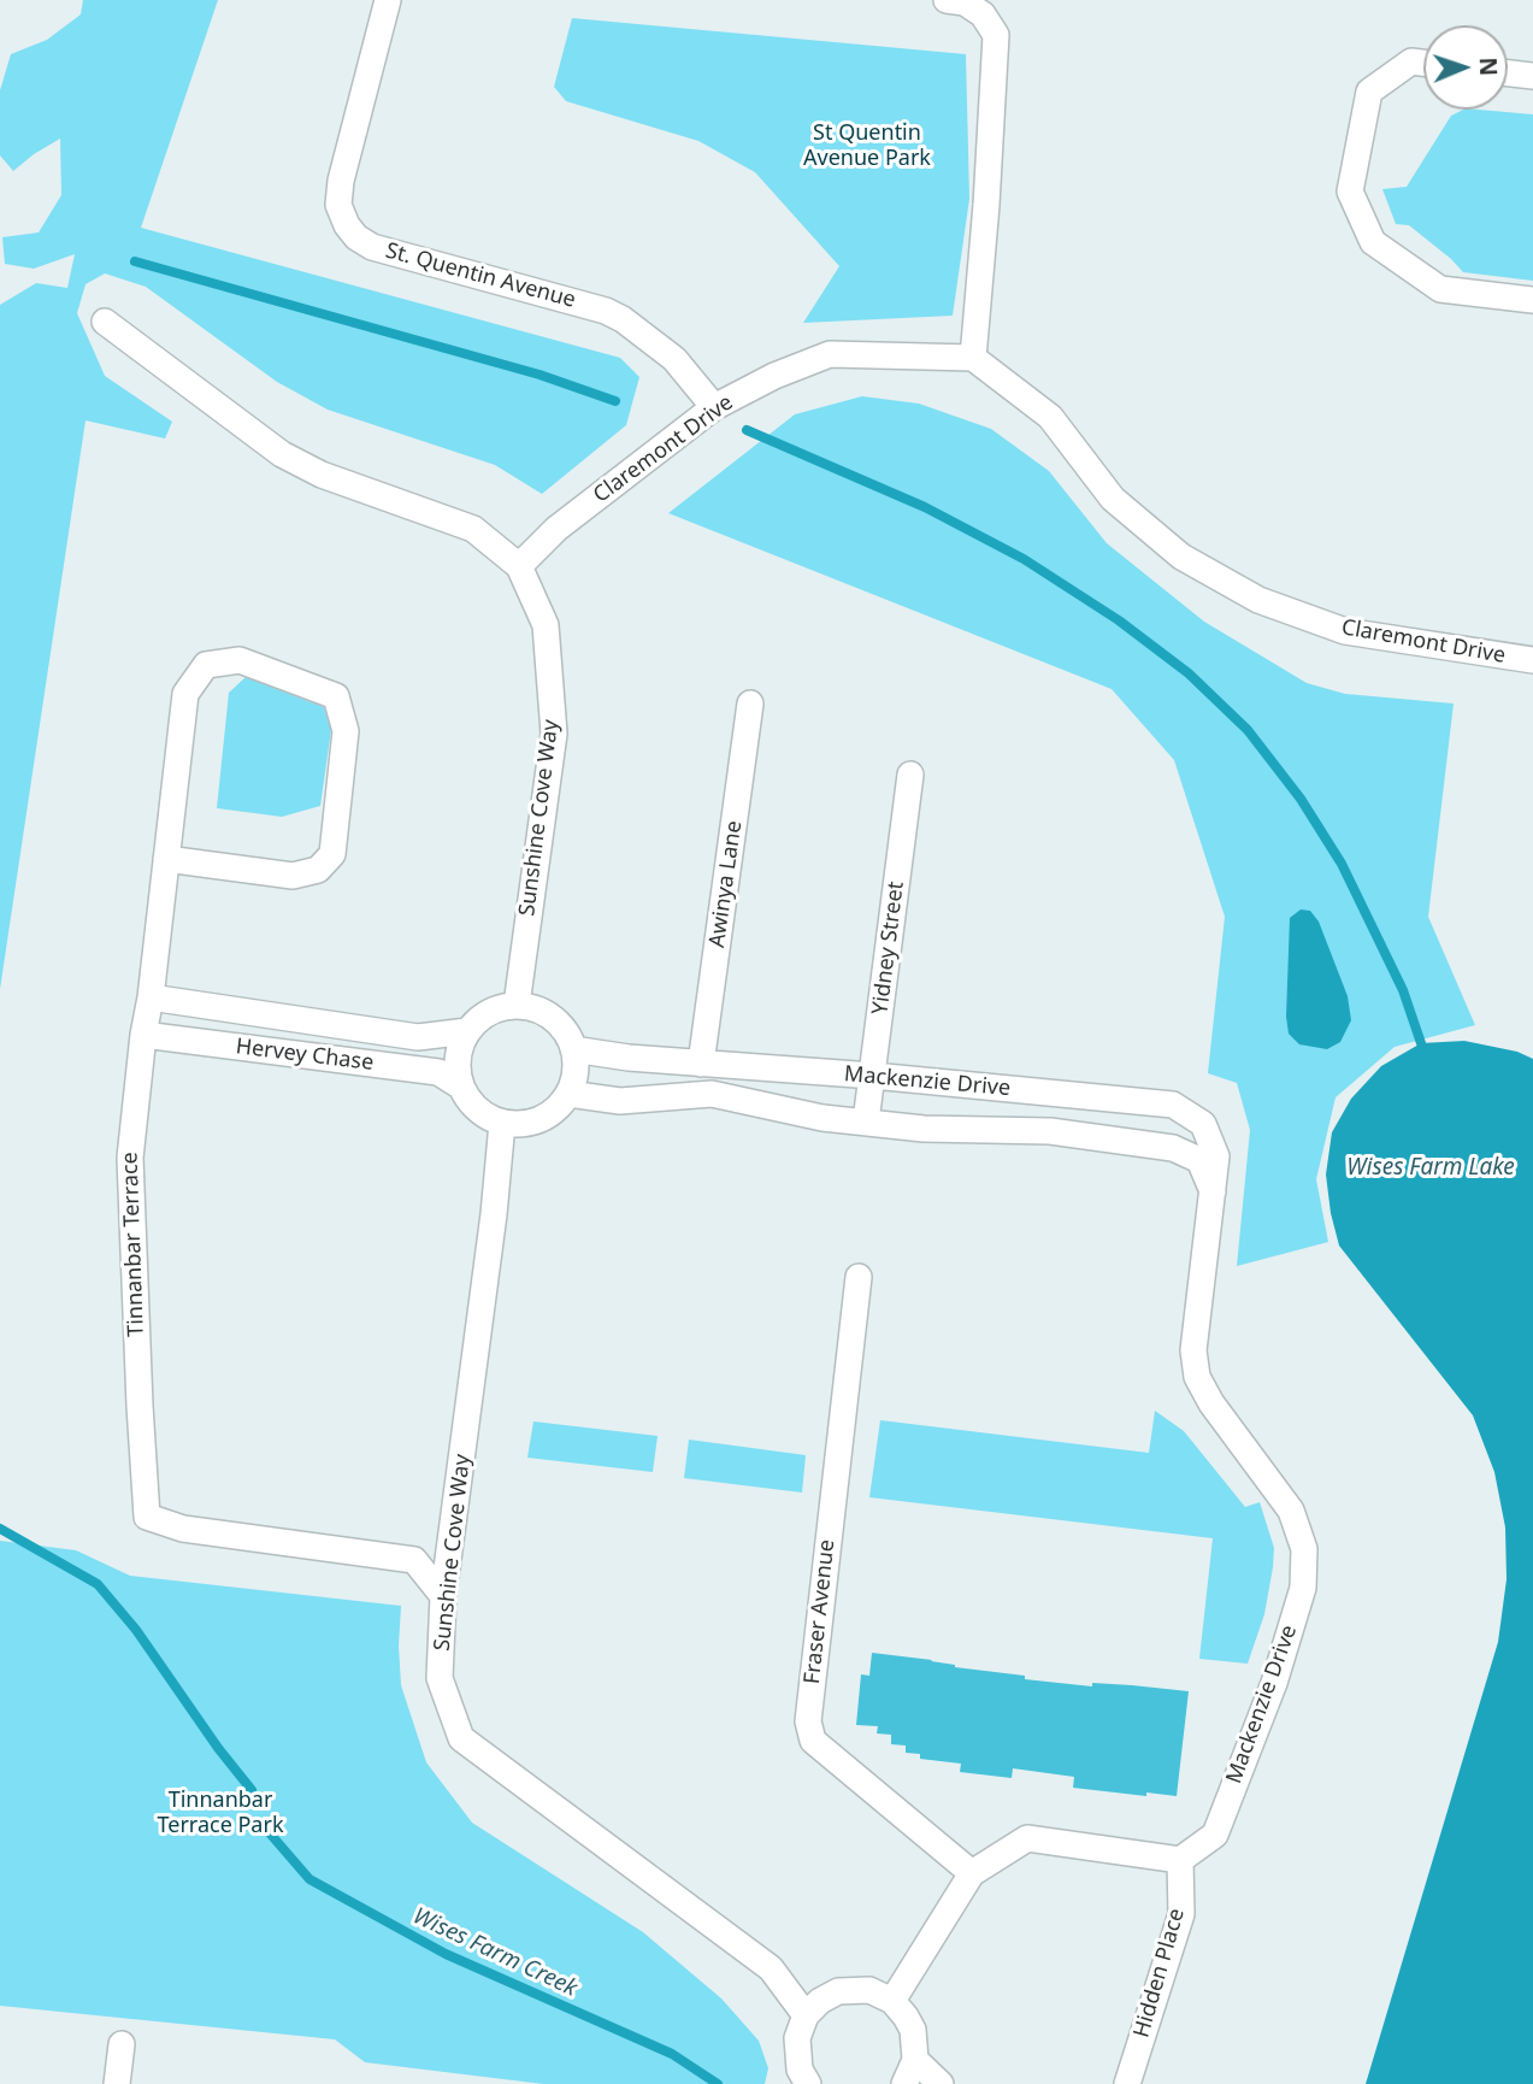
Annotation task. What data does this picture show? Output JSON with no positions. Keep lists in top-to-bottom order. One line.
{"streets":{"street":["St. Quentin Avenue","Claremont Drive","Sunshine Cove Way","Awinya Lane","Yidney Street","Hervey Chase","Mackenzie Drive","Tinnanbar Terrace","Fraser Avenue","Hidden Place"]},"crossings":[["St. Quentin Avenue","Claremont Drive"],["Claremont Drive","Sunshine Cove Way"],["Sunshine Cove Way","Hervey Chase"],["Sunshine Cove Way","Mackenzie Drive"],["Sunshine Cove Way","Tinnanbar Terrace"],["Awinya Lane","Mackenzie Drive"],["Yidney Street","Mackenzie Drive"],["Hervey Chase","Mackenzie Drive"],["Hervey Chase","Tinnanbar Terrace"],["Mackenzie Drive","Hidden Place"]],"water":["Wises Farm Lake","Wises Farm Creek"],"parks":["St Quentin Avenue Park","Tinnanbar Terrace Park"],"north":"right"}
